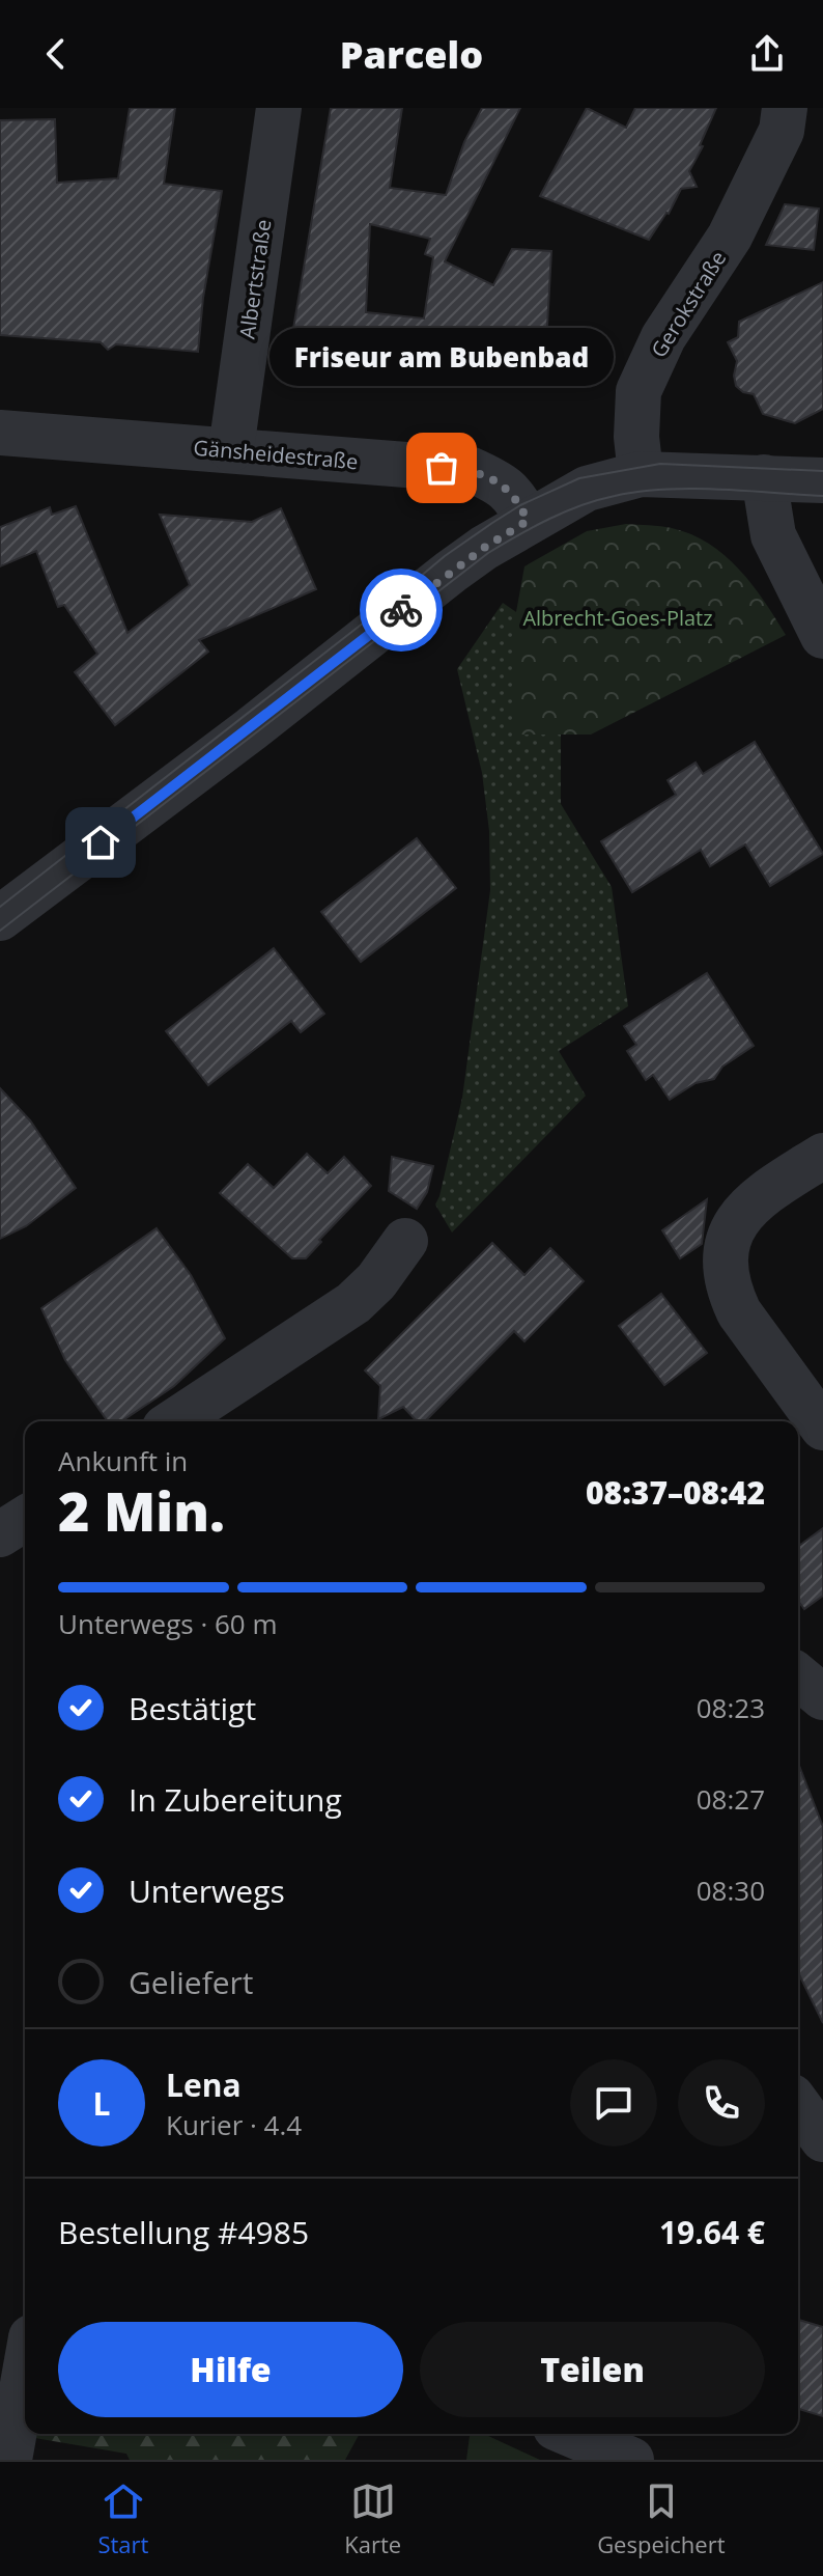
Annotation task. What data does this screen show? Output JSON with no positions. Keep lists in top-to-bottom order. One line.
{"streets":{"street":["Albertstraße","Gerokstraße","Gänsheidestraße"]},"crossings":[["Albertstraße","Gänsheidestraße"]],"parks":["Albrecht-Goes-Platz"],"places":["Friseur am Bubenbad"],"page":{"header":"Parcelo","bubble":"Friseur am Bubenbad","heading":["2 Min.","Ankunft in","08:37–08:42"],"panel":["Lena","Kurier · 4.4","Bestellung #4985","19.64 €"],"bar":"Unterwegs · 60 m","list":[["Bestätigt","08:23"],["In Zubereitung","08:27"],["Unterwegs","08:30"],"Geliefert"],"round":"L","buttons":["Hilfe","Teilen"],"tabs":["Start","Karte","Gespeichert"]}}
